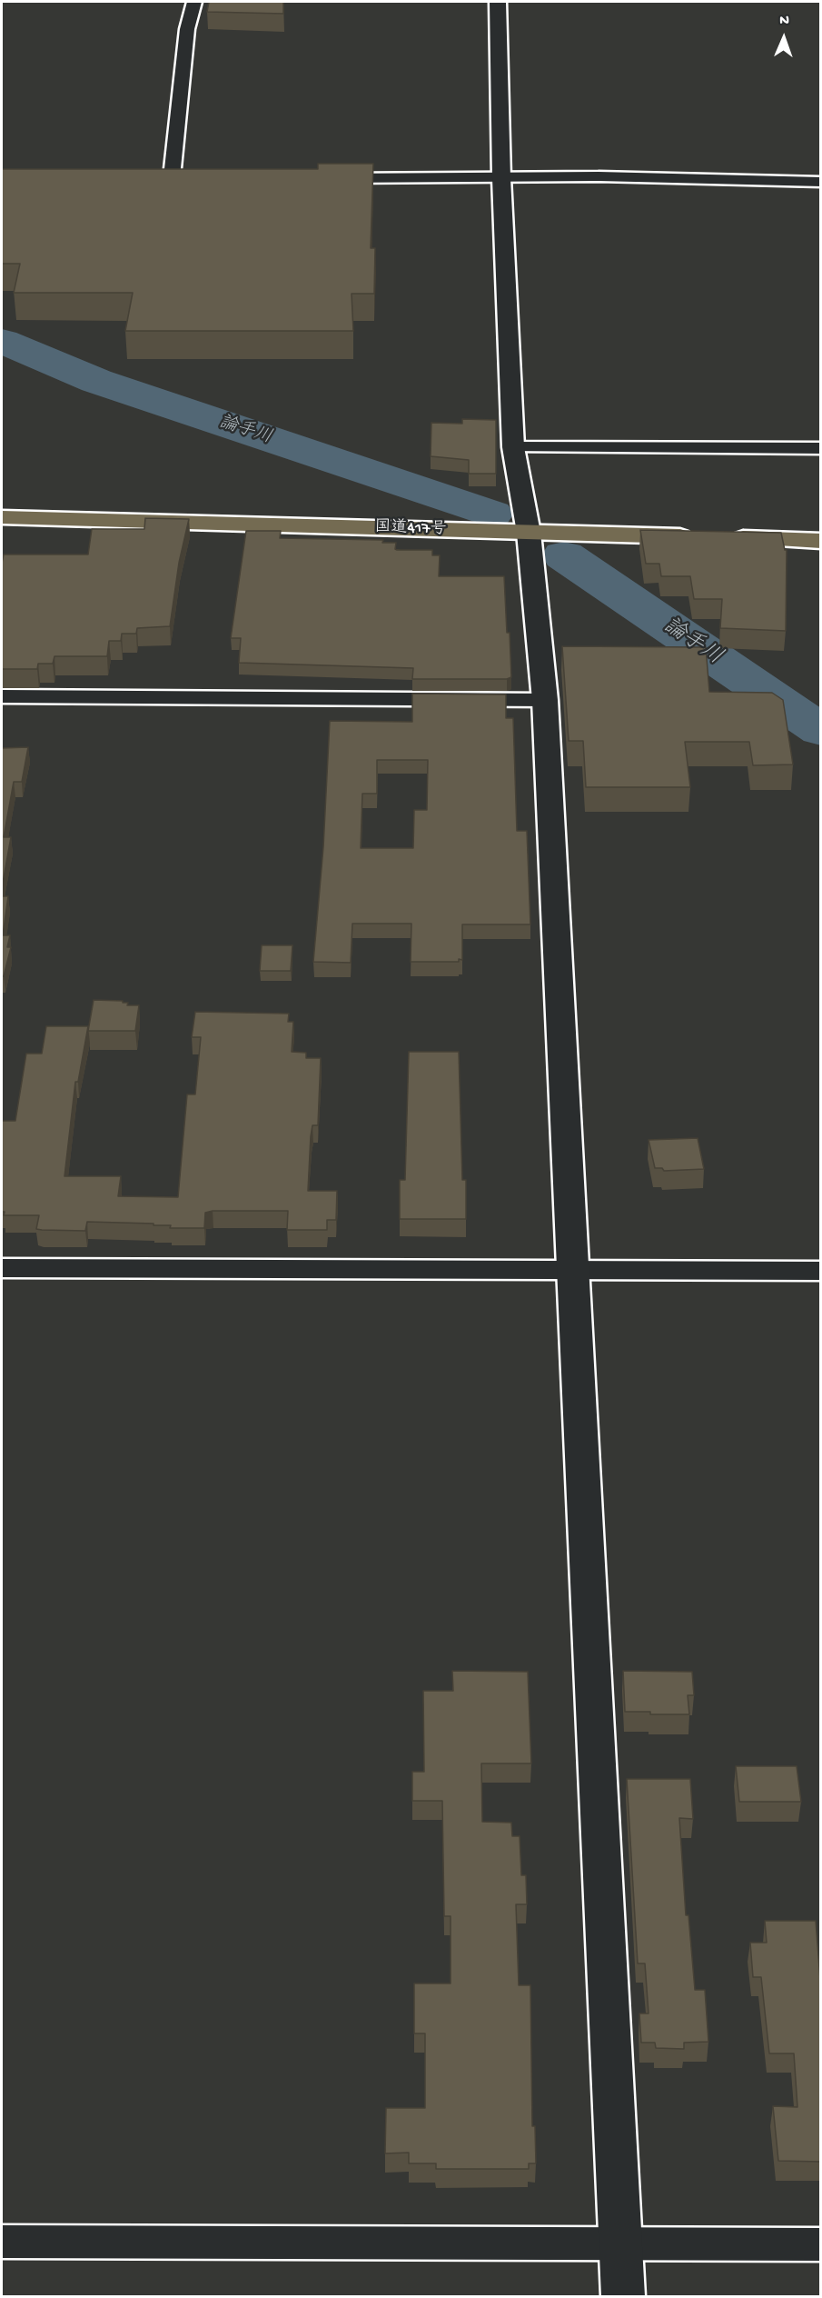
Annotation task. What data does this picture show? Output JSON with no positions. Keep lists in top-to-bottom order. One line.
{"streets":{"highway":["国道417号"]},"water":["論手川"],"north":"top"}
